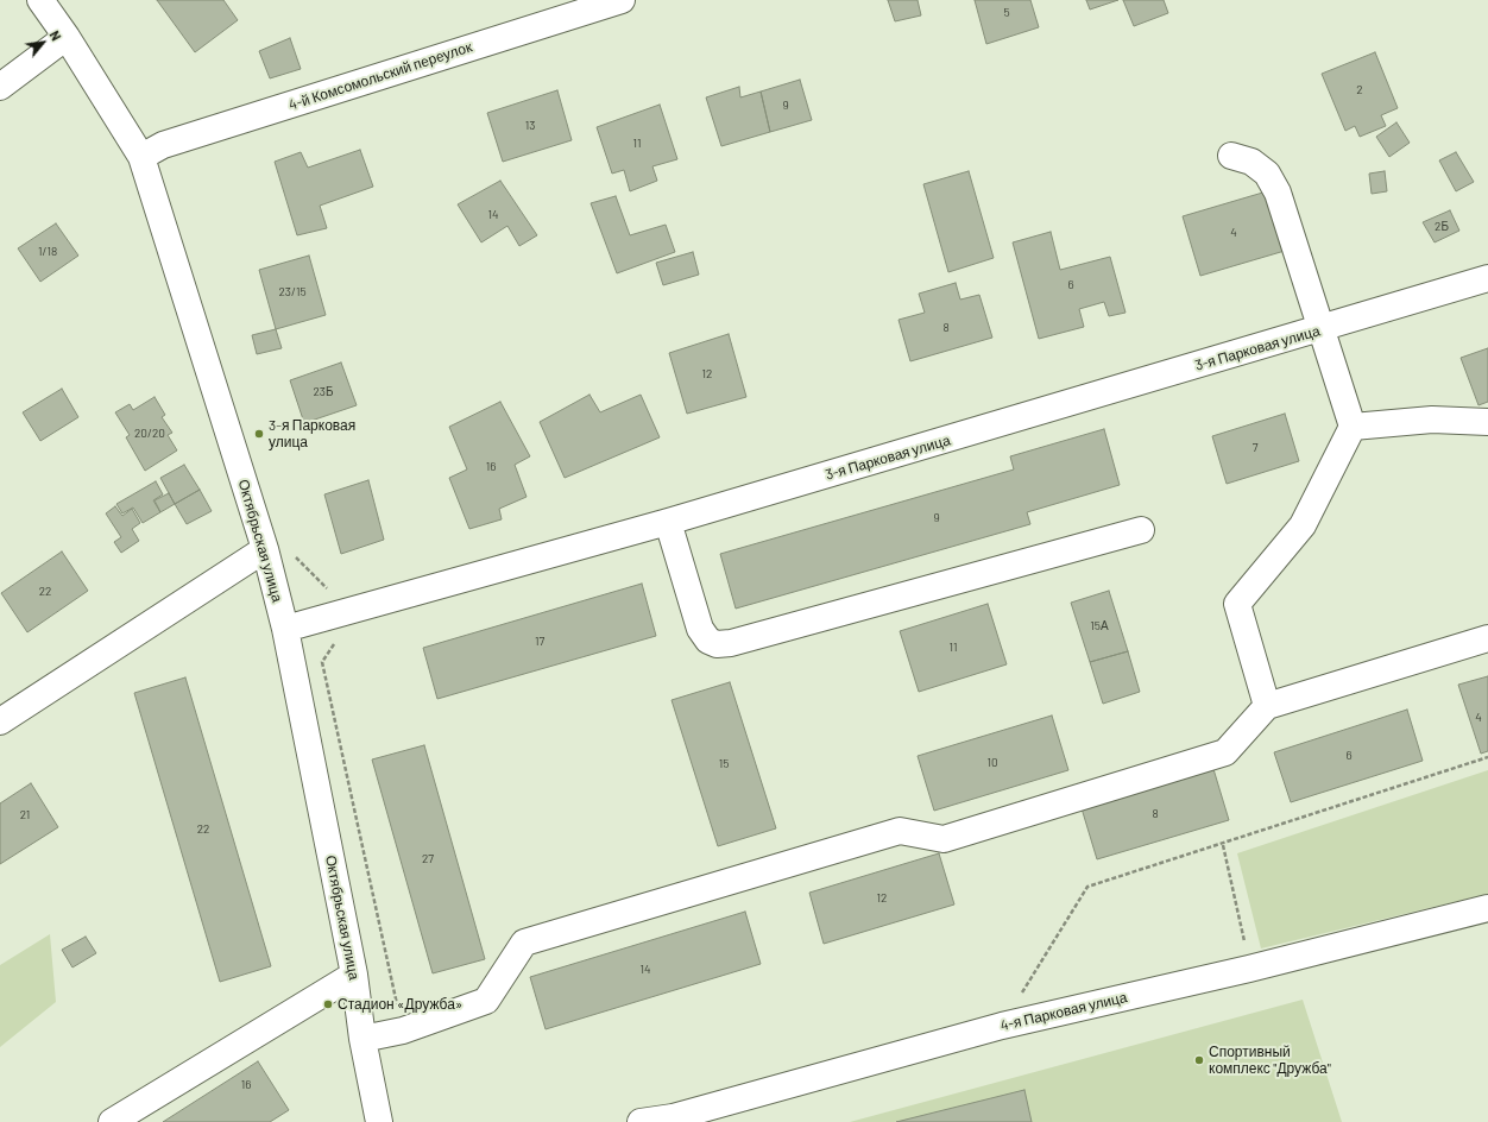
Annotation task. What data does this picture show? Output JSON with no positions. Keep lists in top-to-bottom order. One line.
{"streets":{"street":["4-й Комсомольский переулок","3-я Парковая улица","Октябрьская улица","4-я Парковая улица"]},"crossings":[["4-й Комсомольский переулок","Октябрьская улица"],["3-я Парковая улица","Октябрьская улица"]],"places":["3-я Парковая улица","Стадион «Дружба»","Спортивный комплекс \"Дружба\""],"house_numbers":["5","2","9","13","11","14","2Б","4","1/18","6","23/15","8","12","23Б","20/20","7","16","9","22","15А","17","11","4","6","10","15","8","21","22","27","12","14","16"],"north":"top right"}
